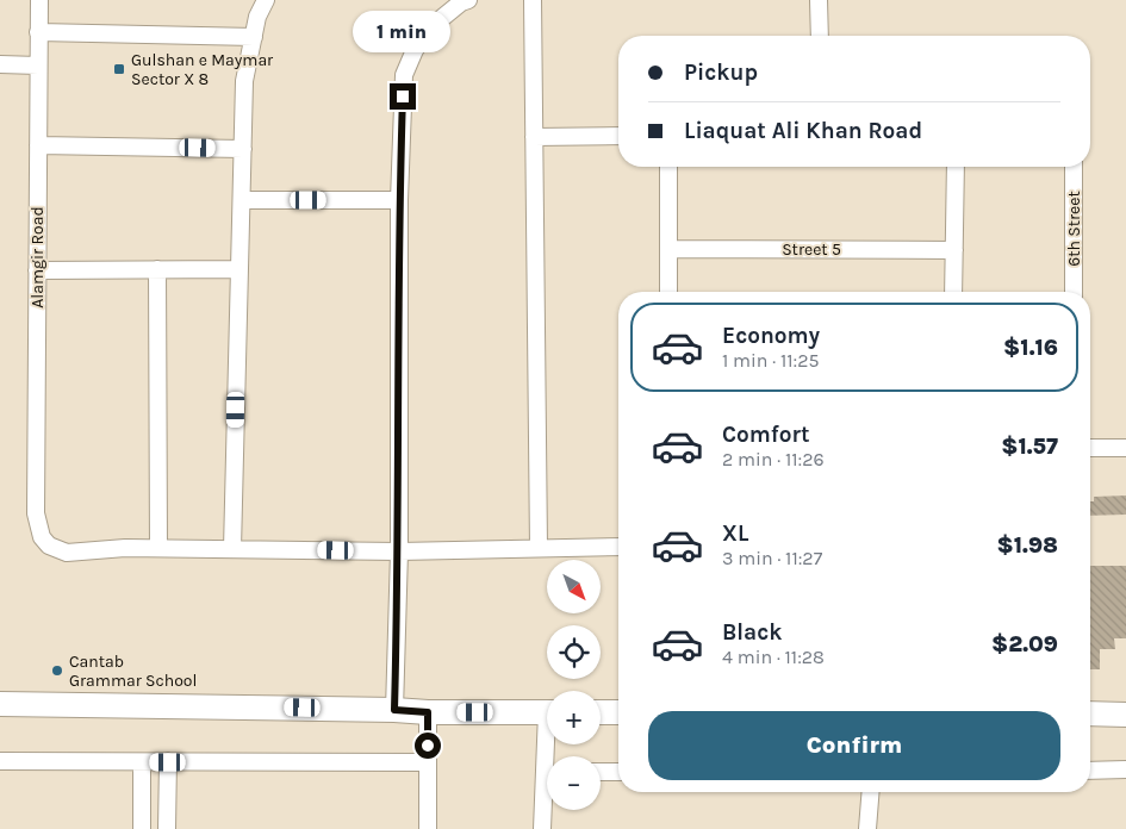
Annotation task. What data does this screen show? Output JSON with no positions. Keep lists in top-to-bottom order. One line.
{"streets":{"street":["6th Street","Street 5","Alamgir Road"]},"places":{"transit":["Gulshan e Maymar Sector X 8"],"other":["Cantab Grammar School"]},"north":"bottom right","page":{"bubble":"1 min","banner":["Pickup","Liaquat Ali Khan Road"],"list":[{"name":"Economy","note":"1 min · 11:25","value":"$1.16"},{"name":"Comfort","note":"2 min · 11:26","value":"$1.57"},{"name":"XL","note":"3 min · 11:27","value":"$1.98"},{"name":"Black","note":"4 min · 11:28","value":"$2.09"}],"map_buttons":["+","−"],"buttons":"Confirm"}}
